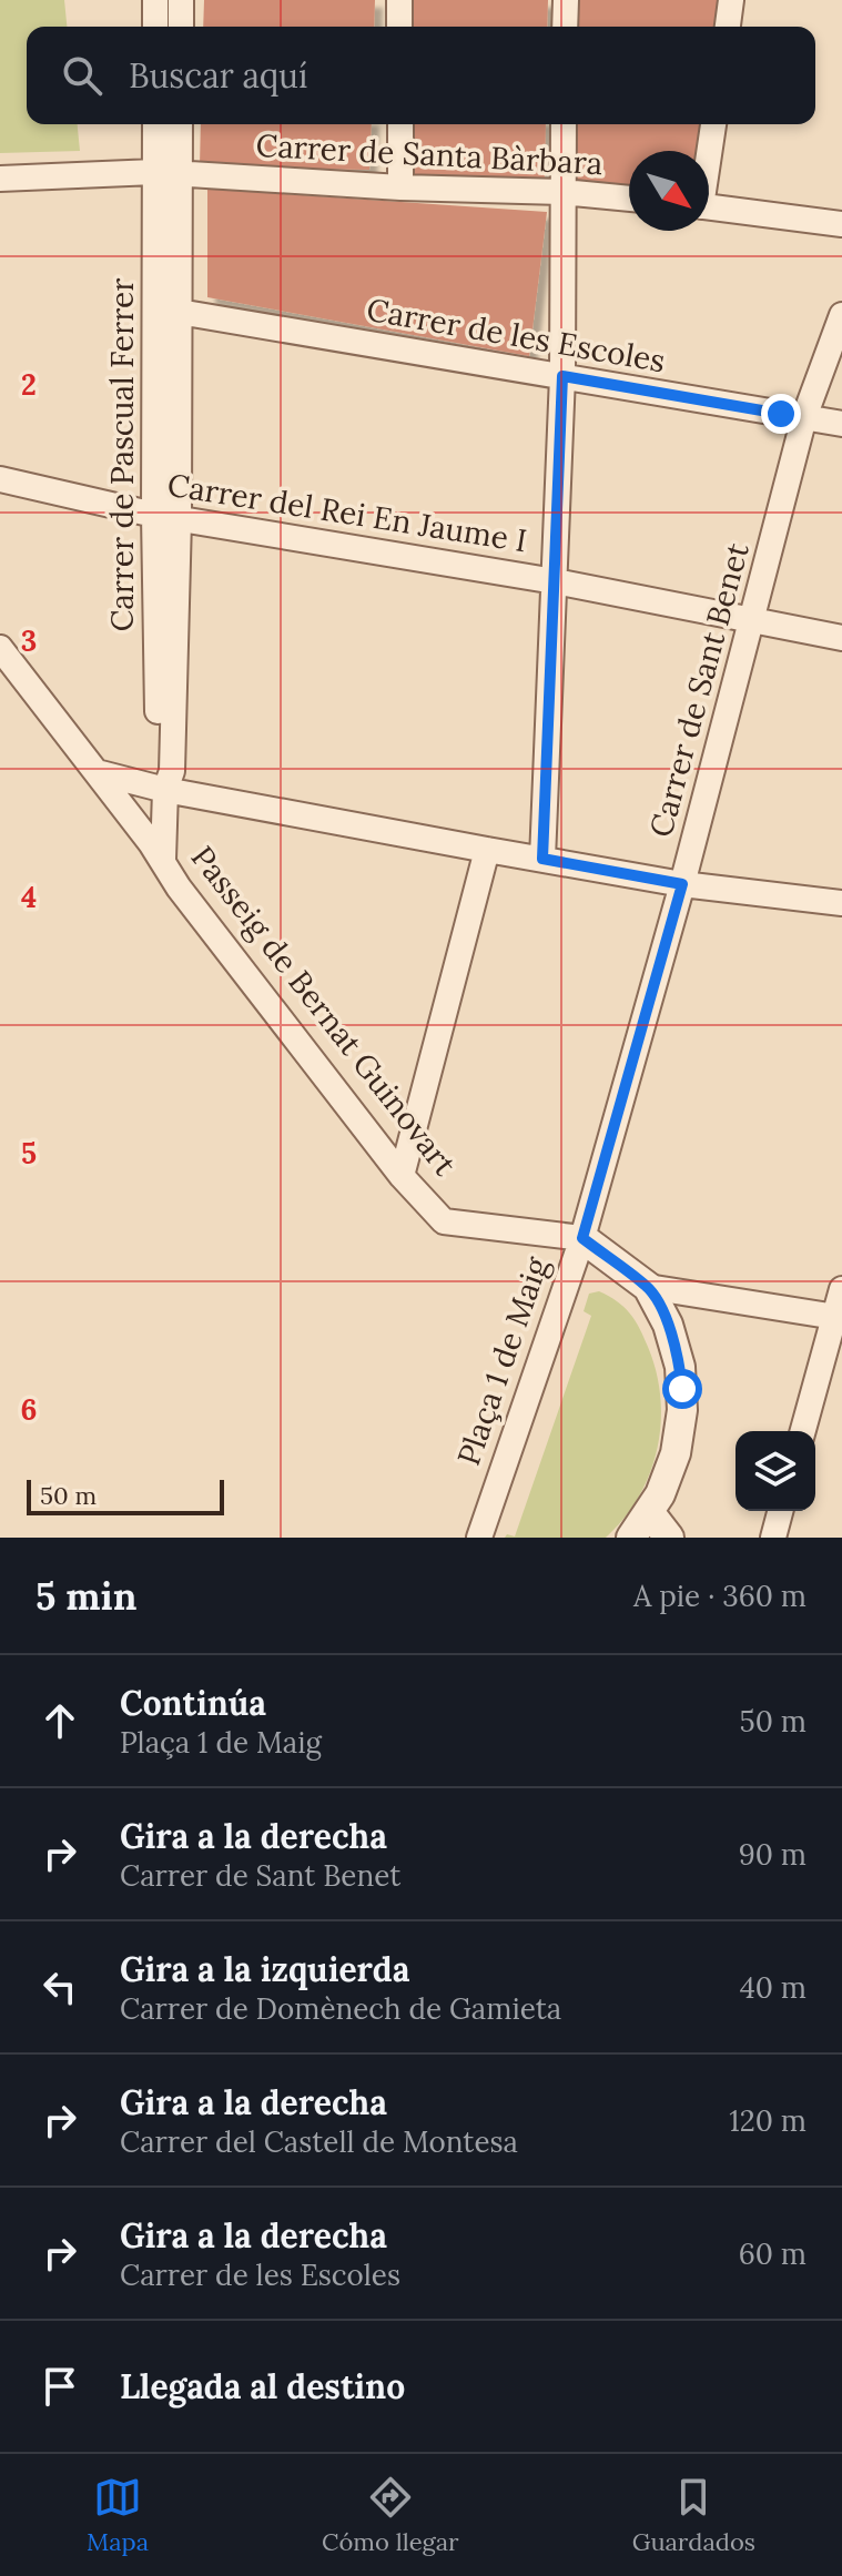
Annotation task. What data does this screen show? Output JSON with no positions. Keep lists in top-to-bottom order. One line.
{"streets":{"street":["Carrer de Santa Bàrbara","Carrer de les Escoles","Carrer de Pascual Ferrer","Carrer del Rei En Jaume I","Carrer de Sant Benet","Passeig de Bernat Guinovart","Plaça 1 de Maig"]},"crossings":[["Carrer de Santa Bàrbara","Carrer de Pascual Ferrer"],["Carrer de les Escoles","Carrer de Pascual Ferrer"],["Carrer de les Escoles","Carrer de Sant Benet"],["Carrer de Pascual Ferrer","Carrer del Rei En Jaume I"],["Carrer de Pascual Ferrer","Passeig de Bernat Guinovart"],["Carrer del Rei En Jaume I","Carrer de Sant Benet"],["Carrer de Sant Benet","Passeig de Bernat Guinovart"],["Carrer de Sant Benet","Plaça 1 de Maig"],["Passeig de Bernat Guinovart","Plaça 1 de Maig"]],"scale_bar":"50 m","north":"bottom right","page":{"search":"Buscar aquí","scale":"50 m","heading":["5 min","A pie · 360 m"],"list":[["Continúa","Plaça 1 de Maig","50 m"],["Gira a la derecha","Carrer de Sant Benet","90 m"],["Gira a la izquierda","Carrer de Domènech de Gamieta","40 m"],["Gira a la derecha","Carrer del Castell de Montesa","120 m"],["Gira a la derecha","Carrer de les Escoles","60 m"],"Llegada al destino"],"nav":["Mapa","Cómo llegar","Guardados"]},"grid":{"rows":["2","3","4","5","6"]}}
